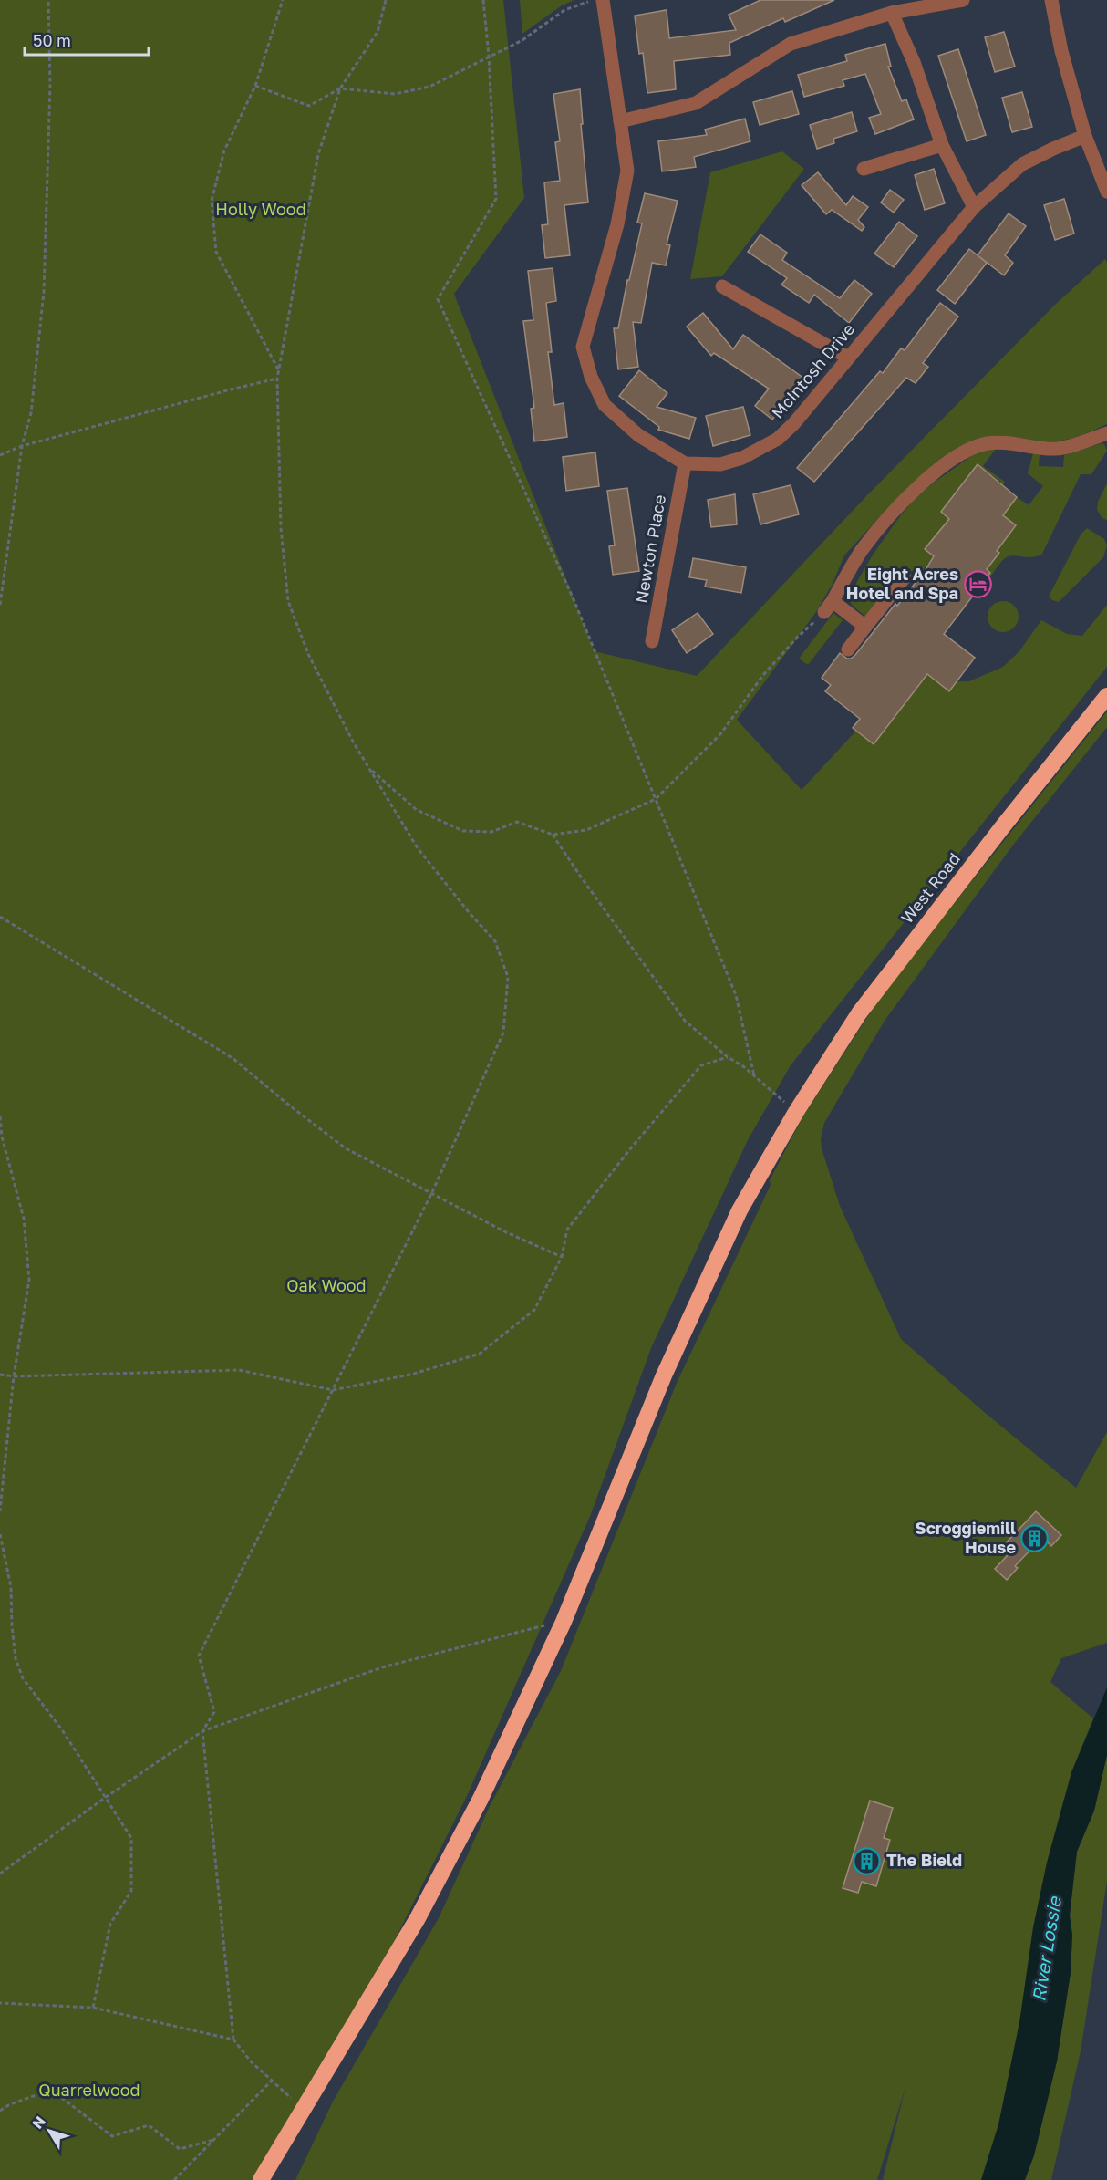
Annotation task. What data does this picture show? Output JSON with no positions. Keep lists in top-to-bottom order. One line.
{"streets":{"highway":["West Road"],"street":["McIntosh Drive","Newton Place"]},"crossings":[["McIntosh Drive","Newton Place"]],"water":["River Lossie"],"parks":["Holly Wood","Oak Wood","Quarrelwood"],"places":{"hotel":["Eight Acres Hotel and Spa"],"building":["Scroggiemill House","The Bield"]},"scale_bar":"50 m","north":"top left"}
